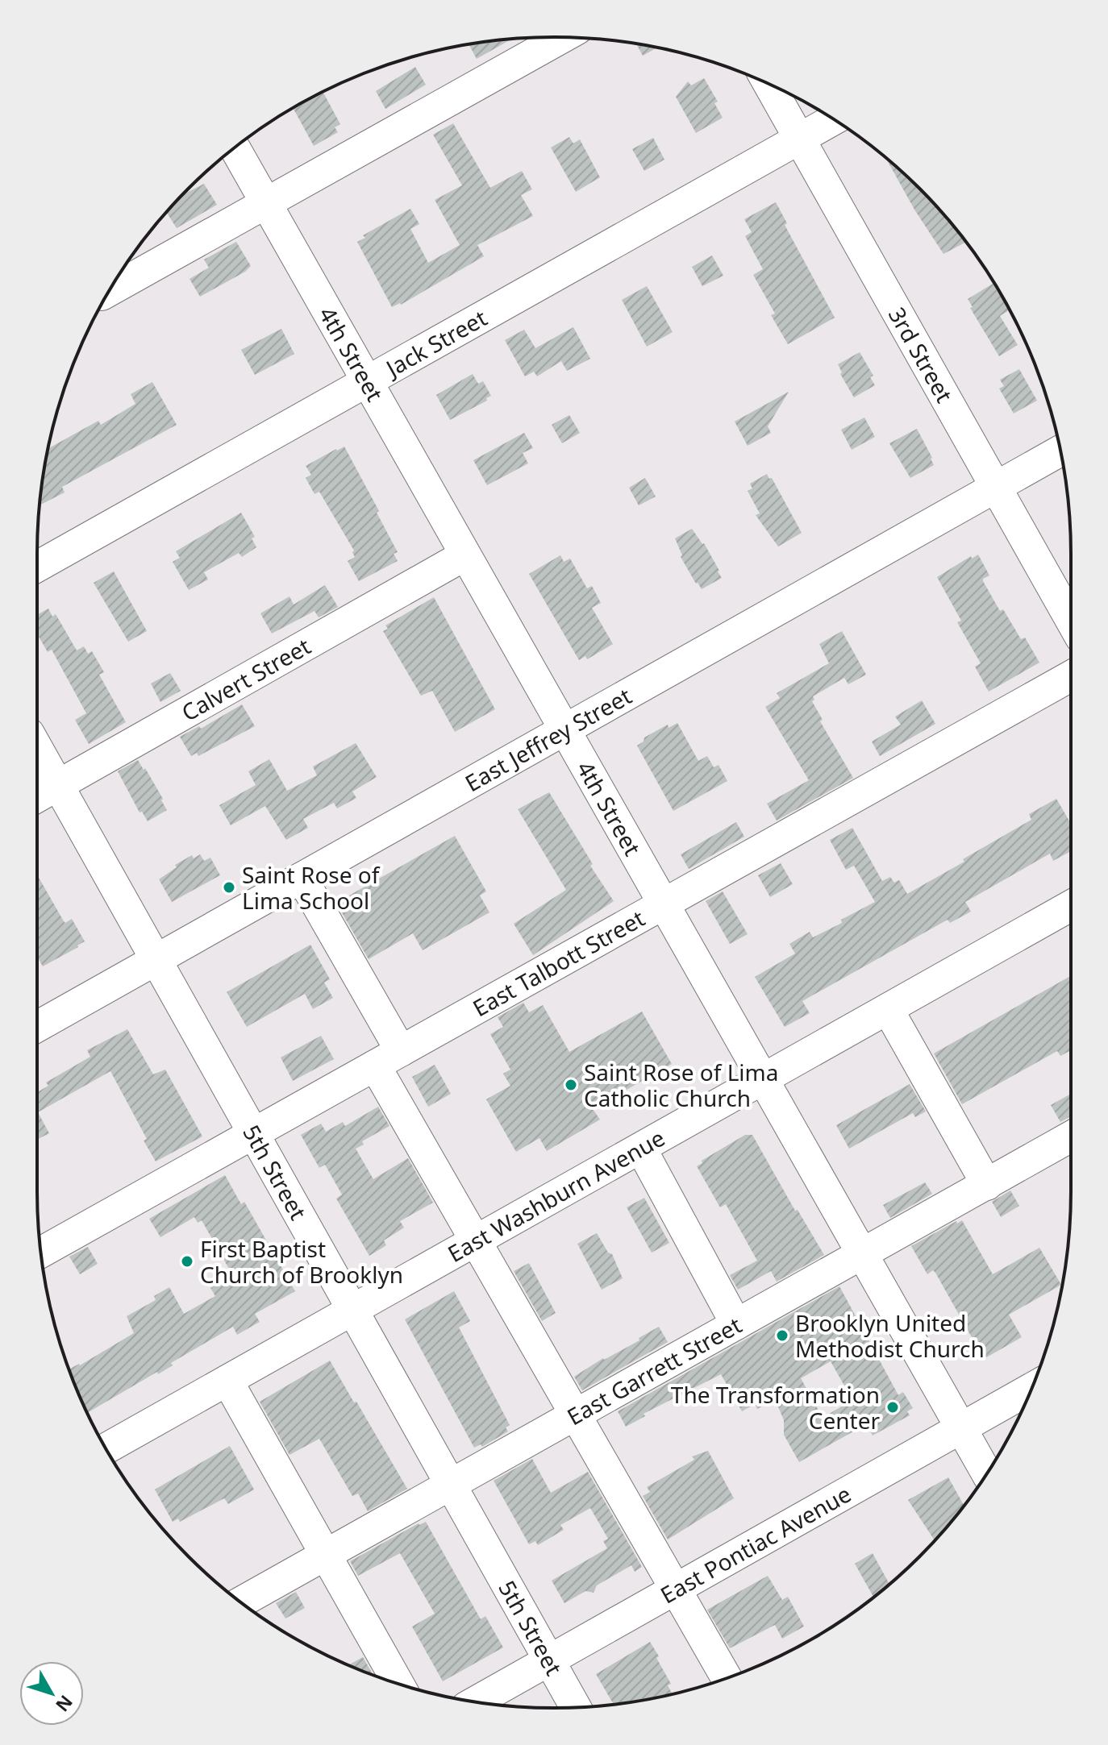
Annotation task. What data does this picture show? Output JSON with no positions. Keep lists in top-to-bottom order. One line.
{"streets":{"street":["Jack Street","4th Street","3rd Street","Calvert Street","East Jeffrey Street","East Talbott Street","5th Street","East Washburn Avenue","East Garrett Street","East Pontiac Avenue"]},"crossings":[["Jack Street","4th Street"],["Jack Street","3rd Street"],["4th Street","Calvert Street"],["4th Street","East Jeffrey Street"],["4th Street","East Talbott Street"],["4th Street","East Washburn Avenue"],["4th Street","East Garrett Street"],["4th Street","East Pontiac Avenue"],["3rd Street","East Jeffrey Street"],["Calvert Street","5th Street"],["East Jeffrey Street","5th Street"],["East Talbott Street","5th Street"],["5th Street","East Washburn Avenue"],["5th Street","East Garrett Street"],["5th Street","East Pontiac Avenue"]],"places":["Saint Rose of Lima School","Saint Rose of Lima Catholic Church","First Baptist Church of Brooklyn","Brooklyn United Methodist Church","The Transformation Center"],"north":"bottom right"}
